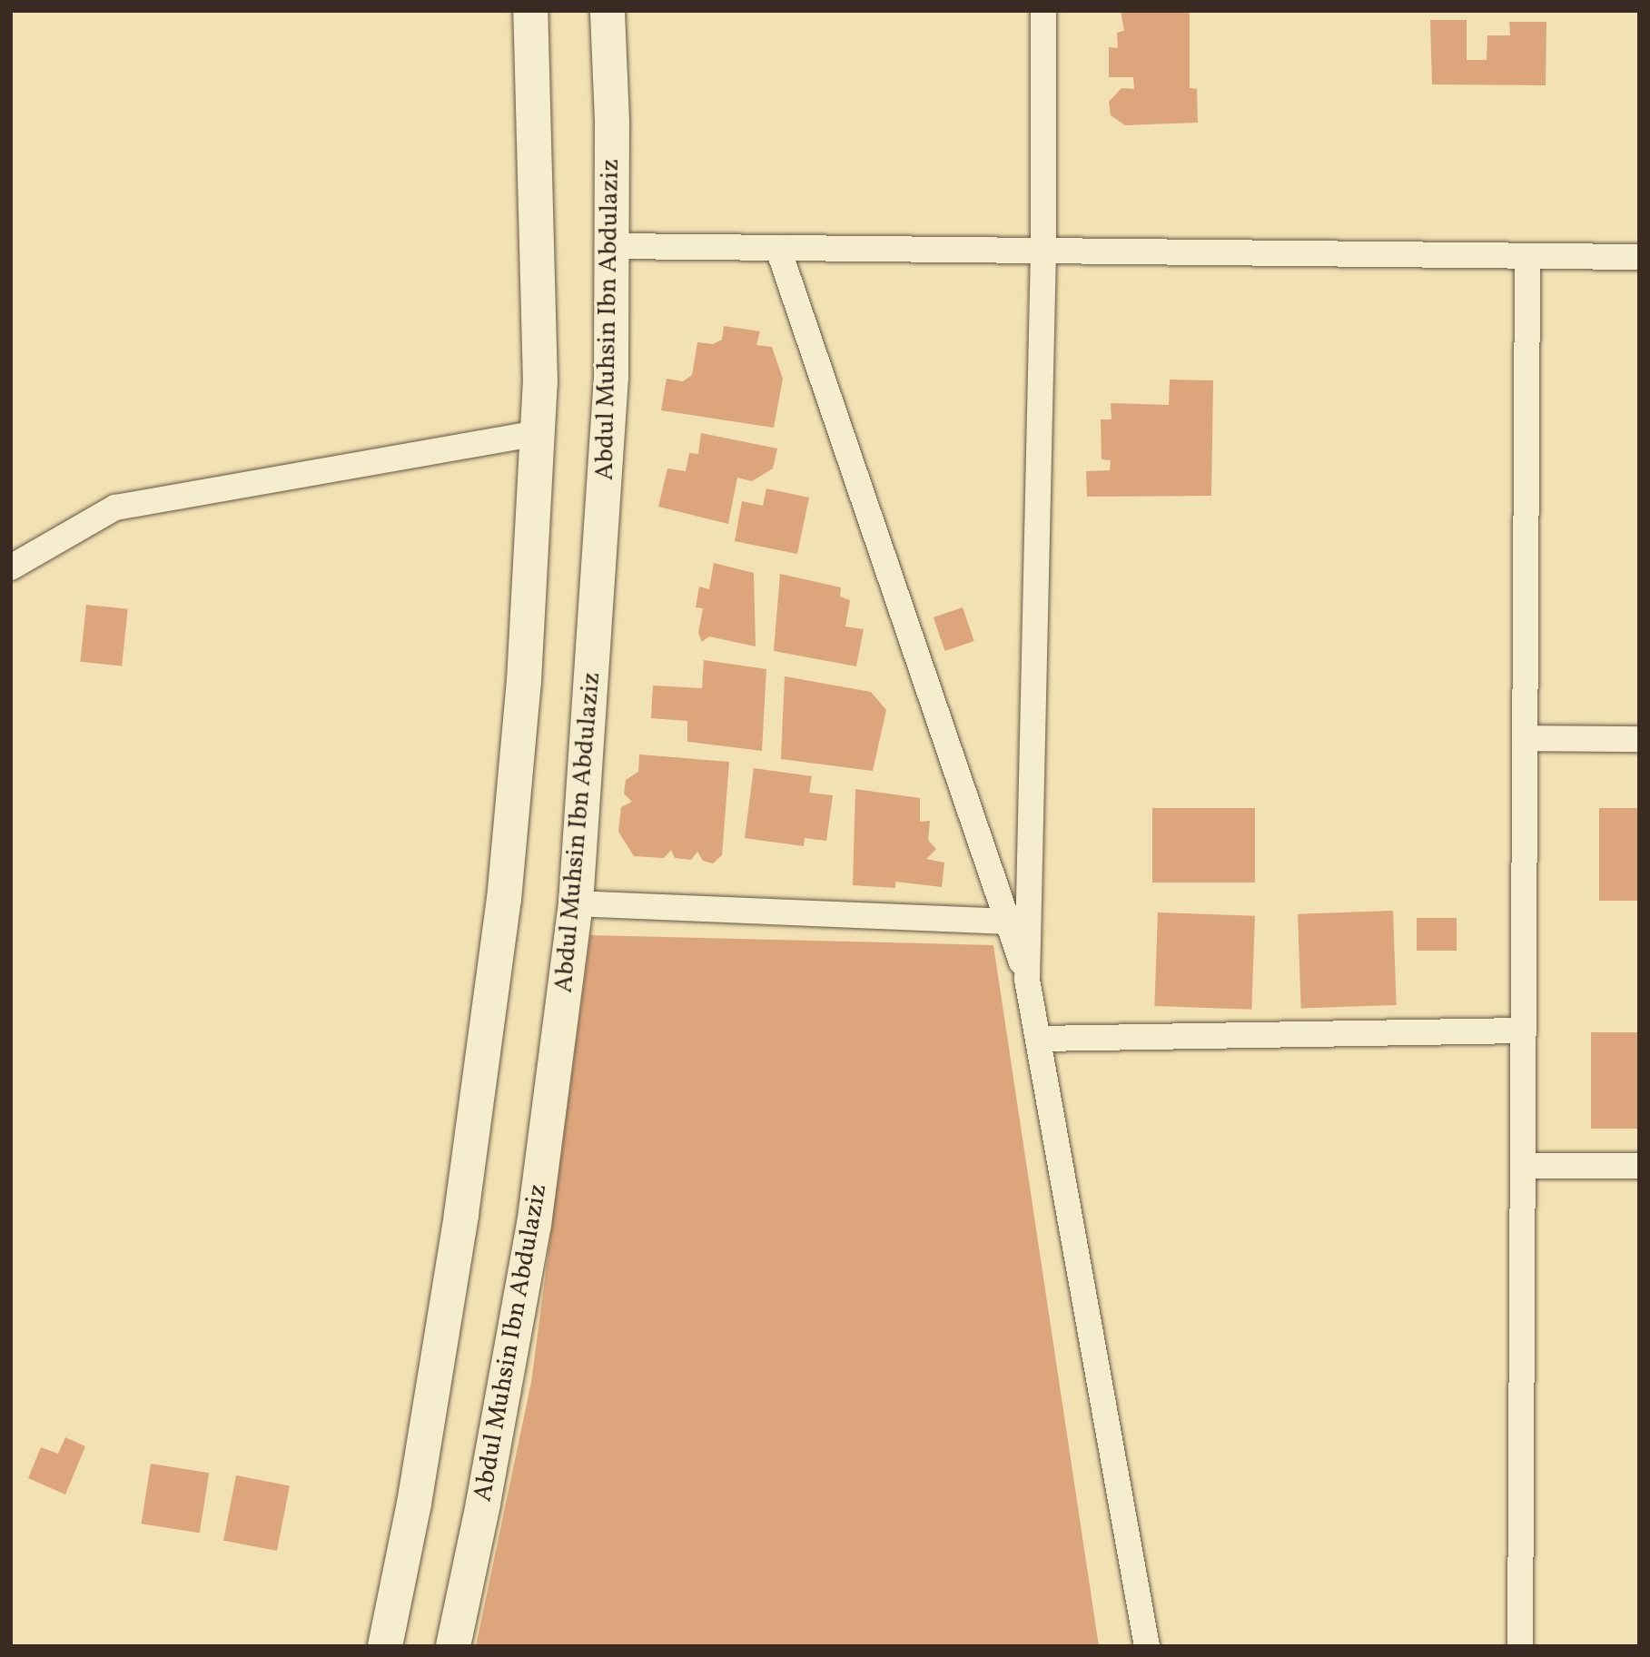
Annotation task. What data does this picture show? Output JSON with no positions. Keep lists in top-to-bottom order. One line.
{"streets":{"main road":["Abdul Muhsin Ibn Abdulaziz"]}}
